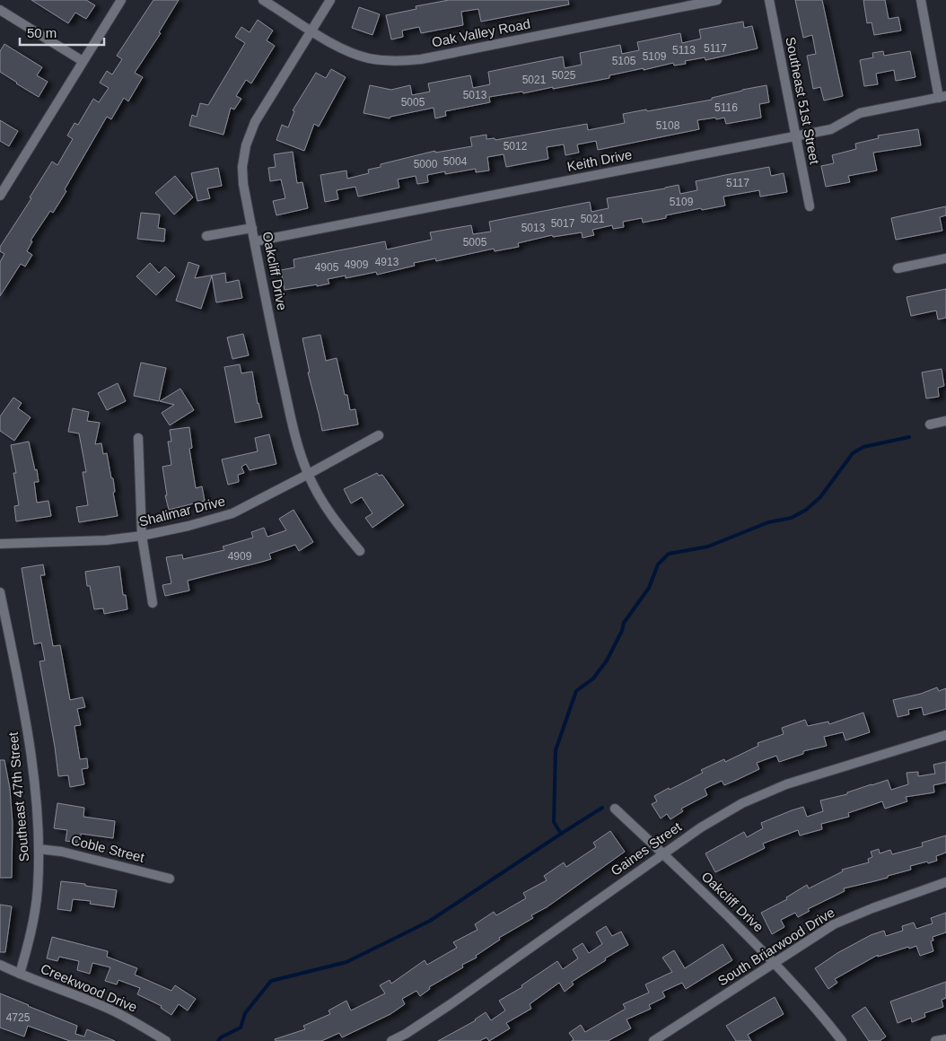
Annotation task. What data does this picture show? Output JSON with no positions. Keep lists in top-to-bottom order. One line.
{"streets":{"street":["Oak Valley Road","Southeast 51st Street","Keith Drive","Oakcliff Drive","Shalimar Drive","Southeast 47th Street","Coble Street","Gaines Street","South Briarwood Drive","Creekwood Drive"]},"crossings":[["Oak Valley Road","Oakcliff Drive"],["Southeast 51st Street","Keith Drive"],["Keith Drive","Oakcliff Drive"],["Oakcliff Drive","Shalimar Drive"],["Oakcliff Drive","Gaines Street"],["Oakcliff Drive","South Briarwood Drive"],["Southeast 47th Street","Coble Street"],["Southeast 47th Street","Creekwood Drive"]],"house_numbers":["5117","5113","5109","5105","5025","5021","5013","5005","5116","5108","5012","5004","5000","5117","5109","5021","5017","5013","5005","4913","4909","4905","4909","4725"],"scale_bar":"50 m"}
